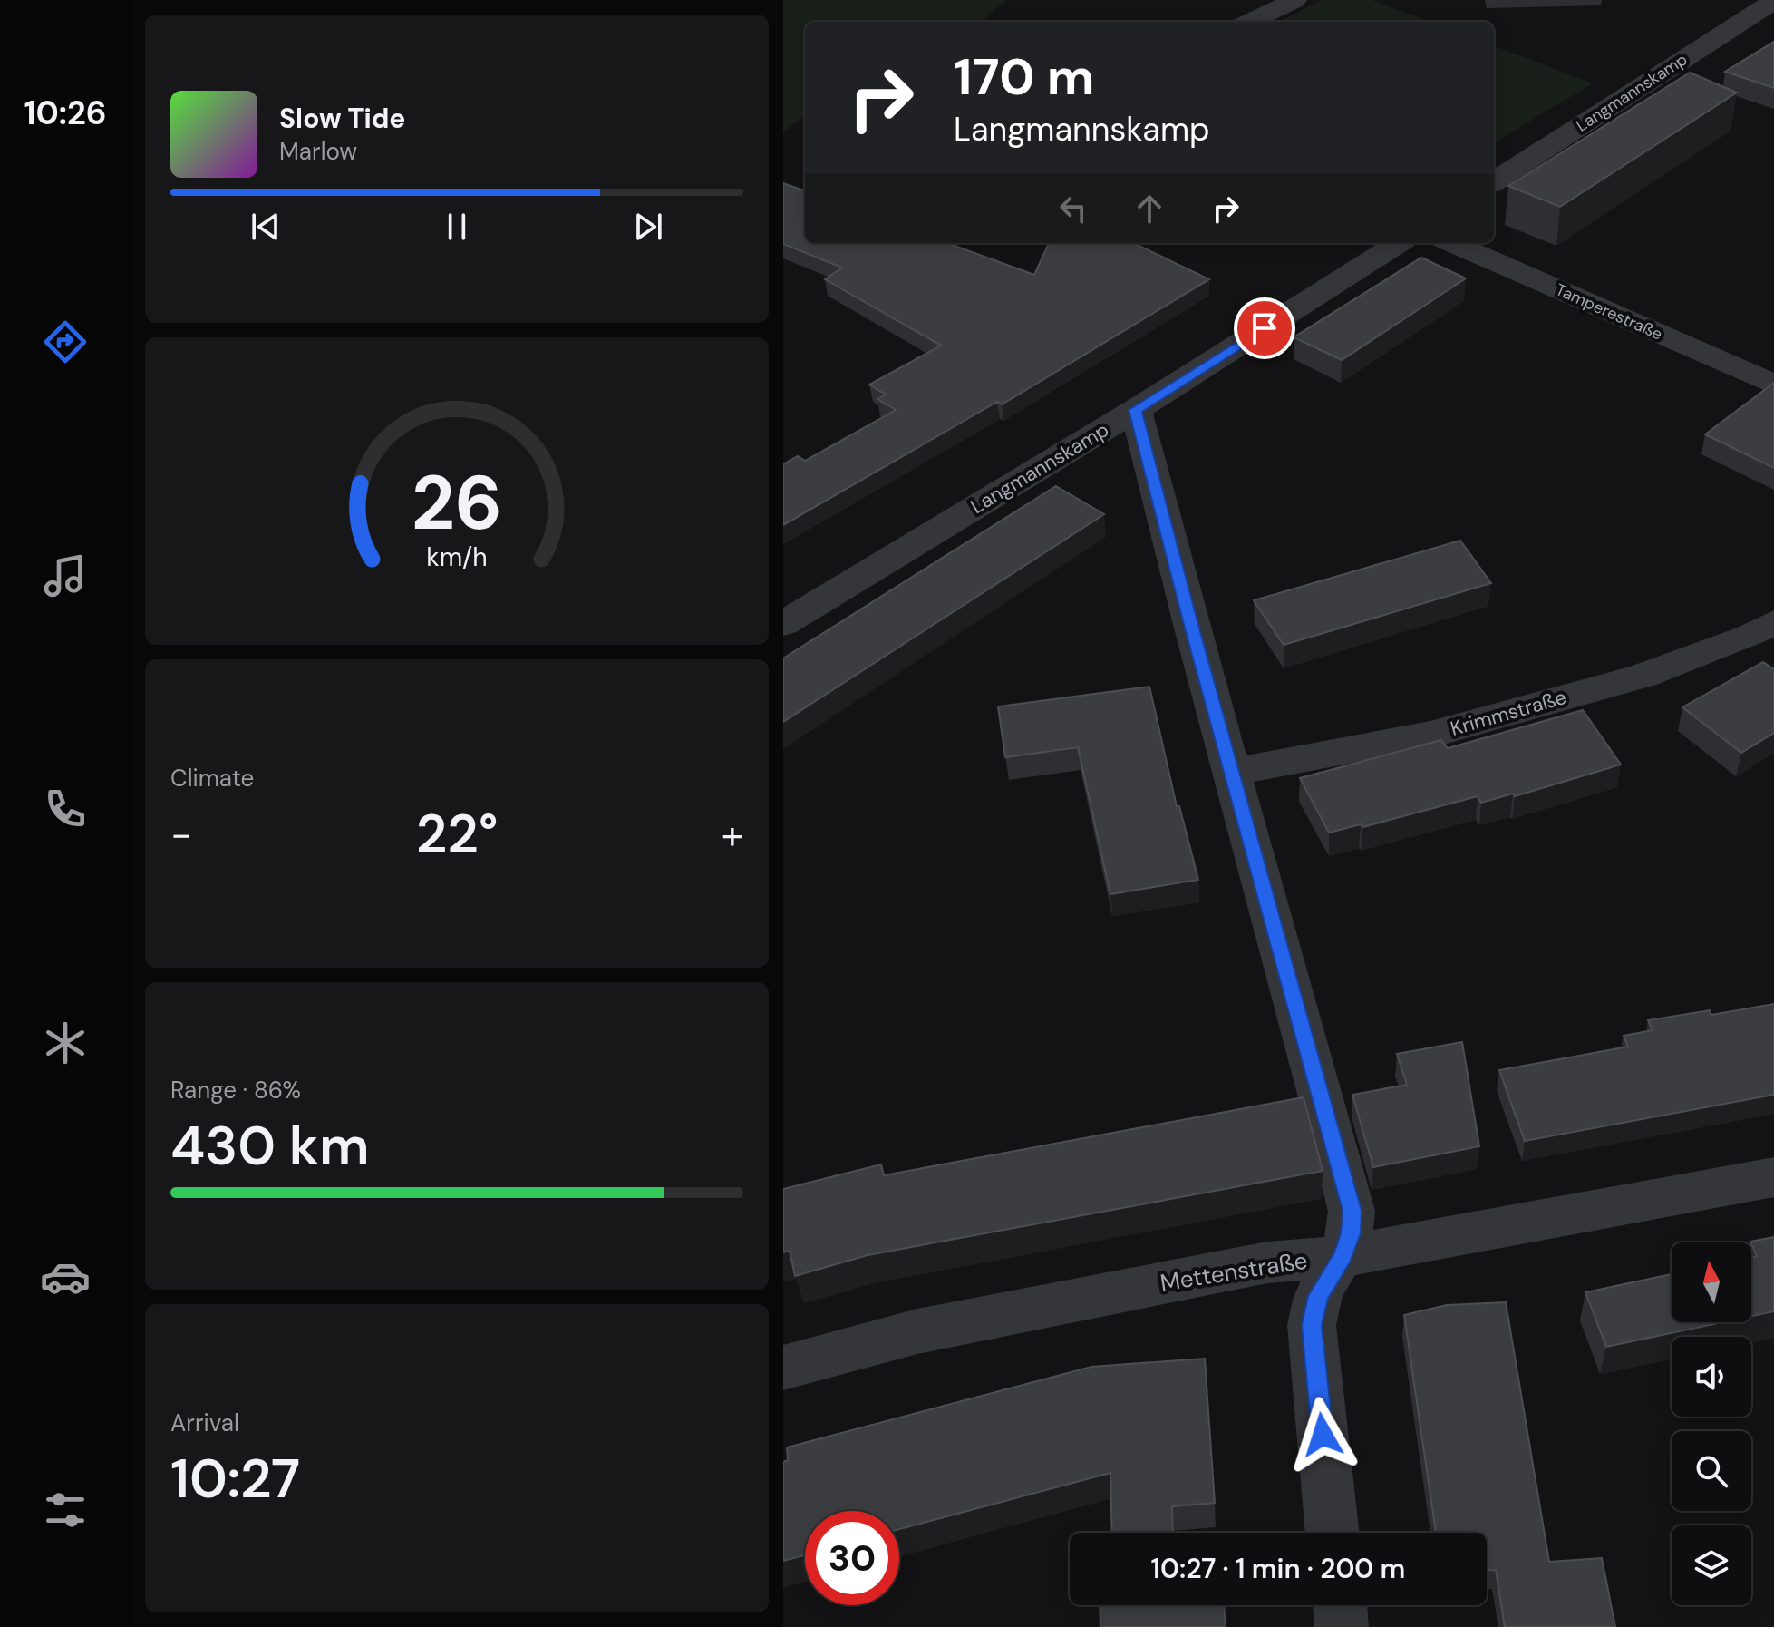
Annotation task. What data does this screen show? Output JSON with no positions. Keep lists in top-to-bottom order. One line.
{"streets":{"street":["Langmannskamp","Tamperestraße","Krimmstraße","Mettenstraße"]},"north":"top","page":{"tabs":"10:26","turn":["170 m","Langmannskamp"],"song":["Slow Tide","Marlow"],"tile":["Climate",["Range · 86%","430 km"],["Arrival","10:27"]],"heat":["−","22°","+"],"limit":"30","trip":"10:27 · 1 min · 200 m","gauge":["26","km/h"]}}
